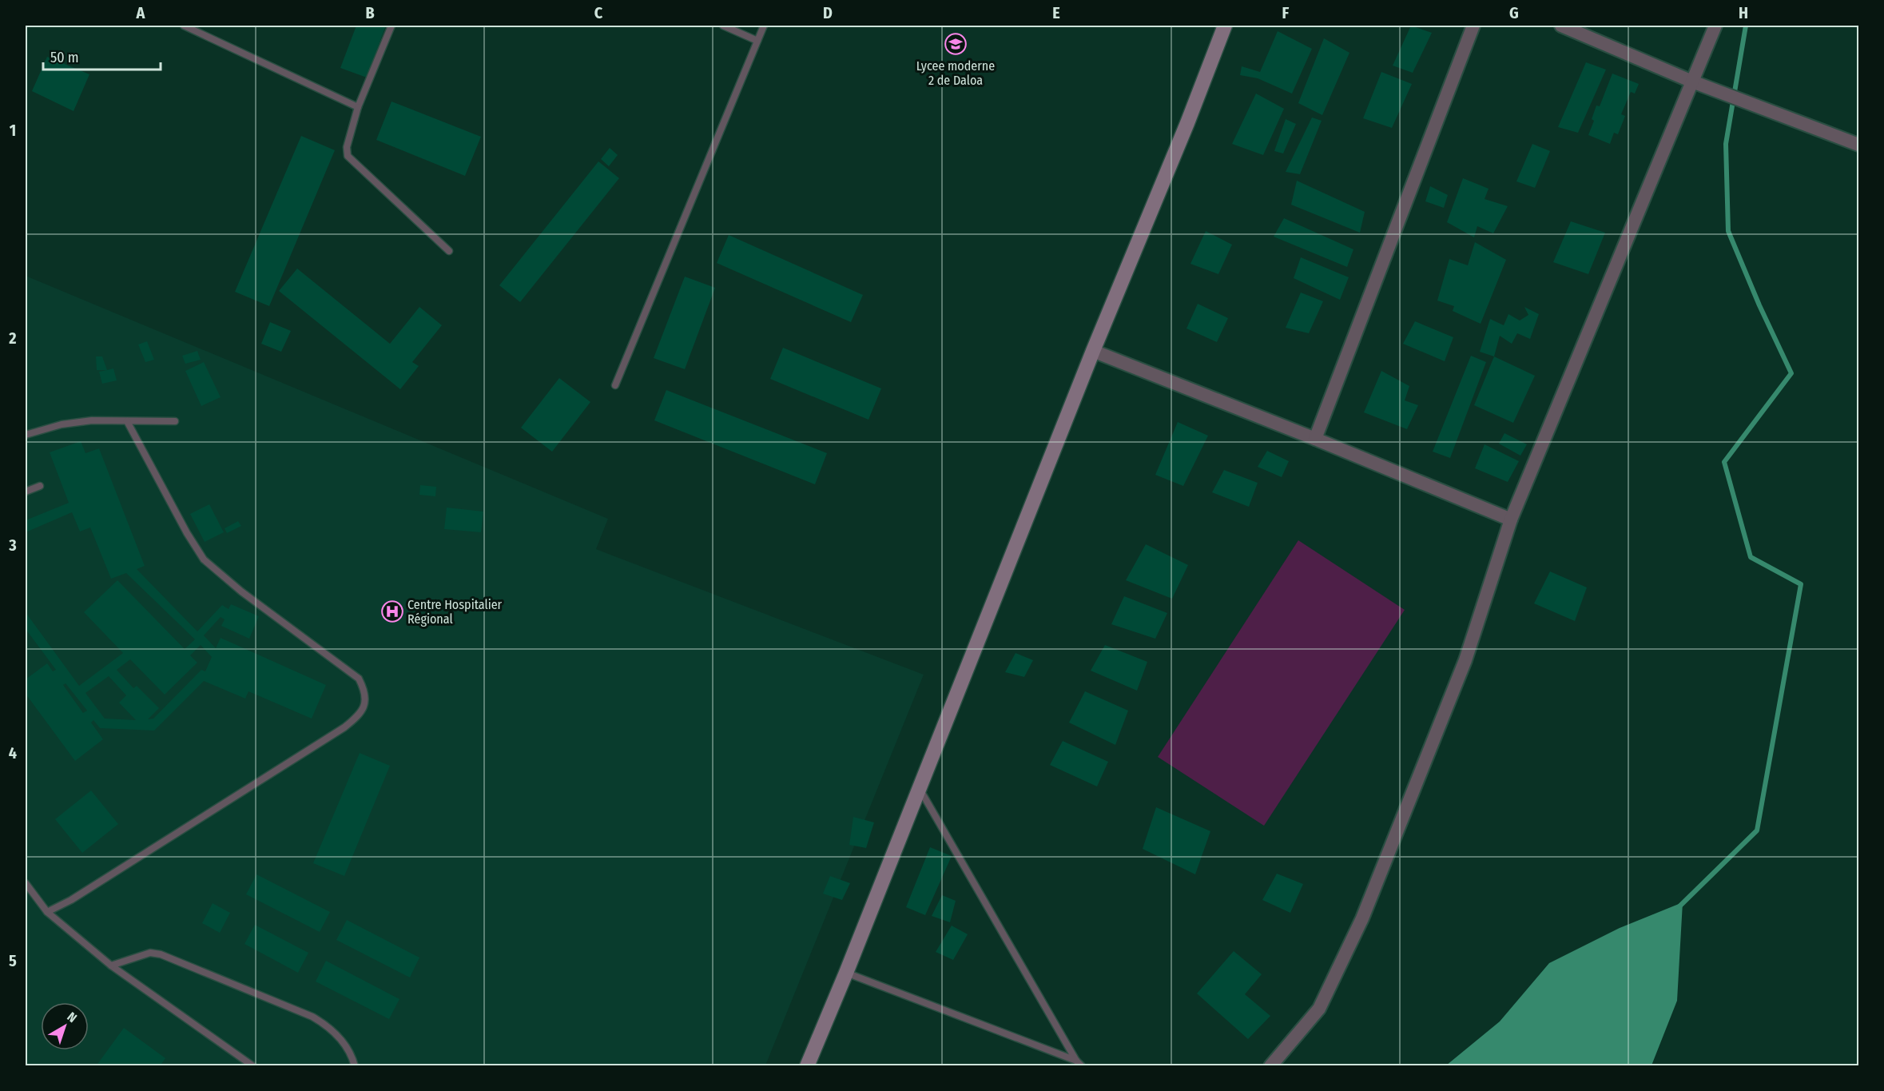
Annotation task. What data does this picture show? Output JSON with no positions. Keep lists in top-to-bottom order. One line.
{"places":{"school or university":["Lycee moderne 2 de Daloa"],"hospital":["Centre Hospitalier Régional"]},"scale_bar":"50 m","north":"top right","grid":{"columns":["A","B","C","D","E","F","G","H"],"rows":["1","2","3","4","5"]}}
